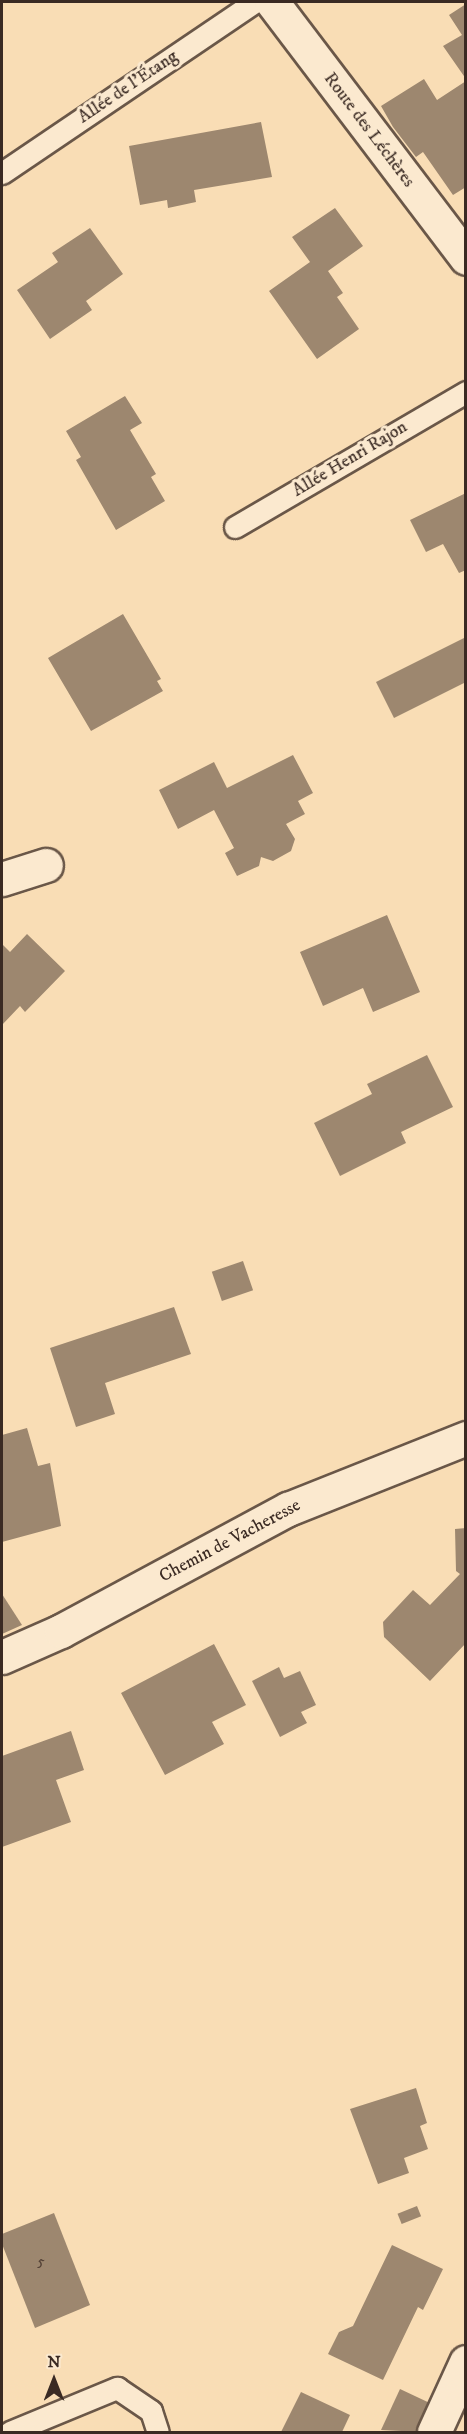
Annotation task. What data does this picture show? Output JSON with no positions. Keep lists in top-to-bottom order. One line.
{"streets":{"street":["Route des Léchères","Chemin de Vacheresse"],"lane":["Allée de l'Étang","Allée Henri Rajon"]},"house_numbers":["5"],"north":"top"}
